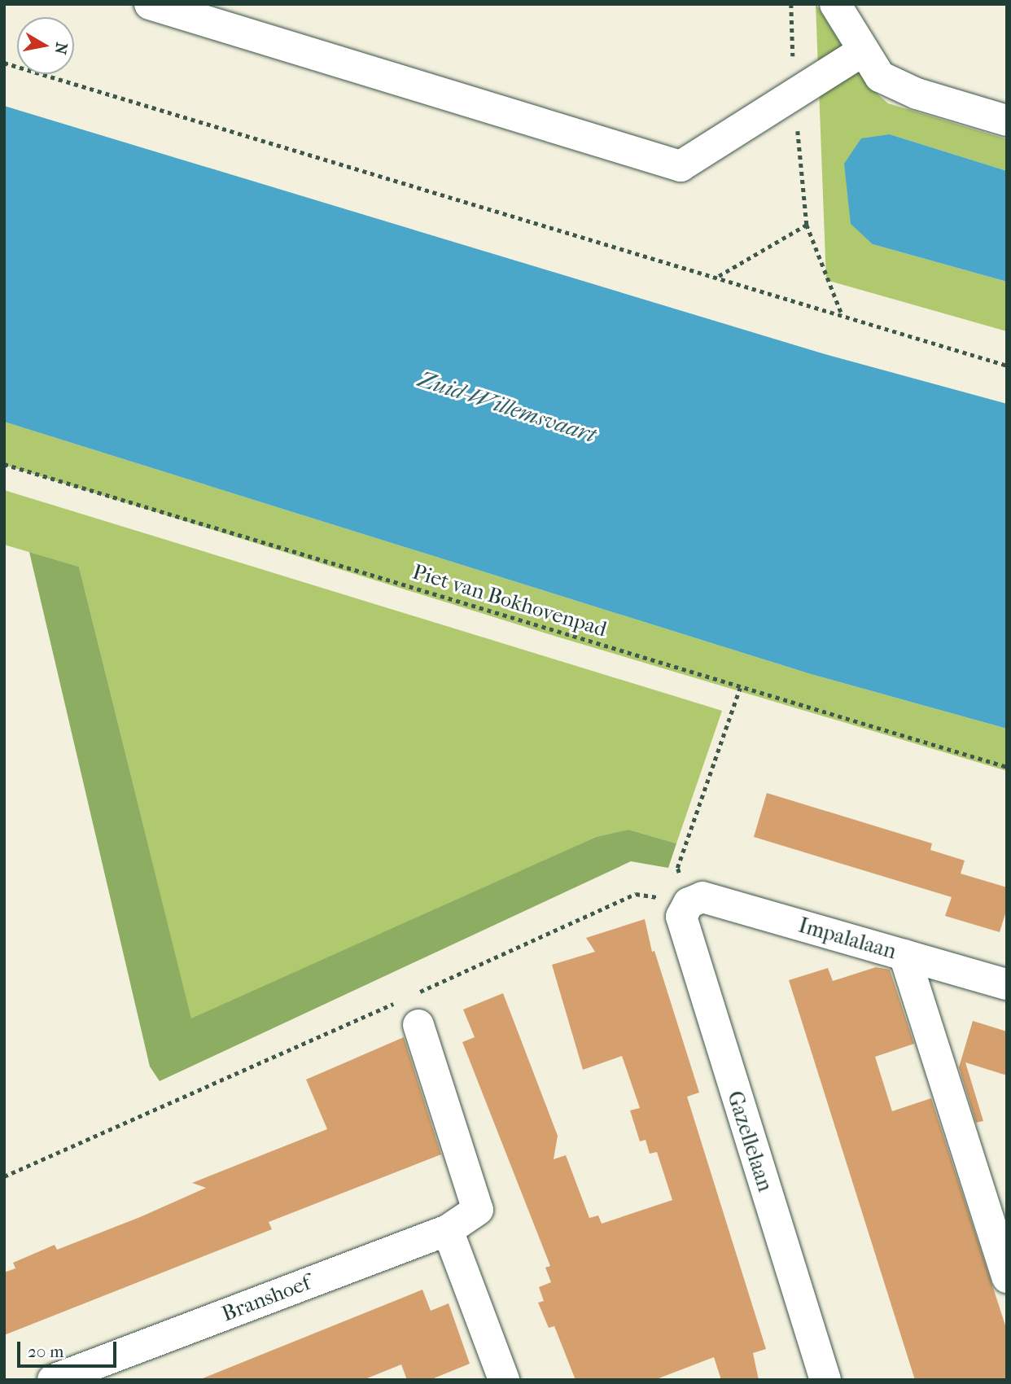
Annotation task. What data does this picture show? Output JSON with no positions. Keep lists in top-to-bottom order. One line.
{"streets":{"street":["Impalalaan","Gazellelaan","Branshoef"],"path":["Piet van Bokhovenpad"]},"crossings":[["Impalalaan","Gazellelaan"]],"water":["Zuid-Willemsvaart"],"scale_bar":"20 m","north":"right"}
